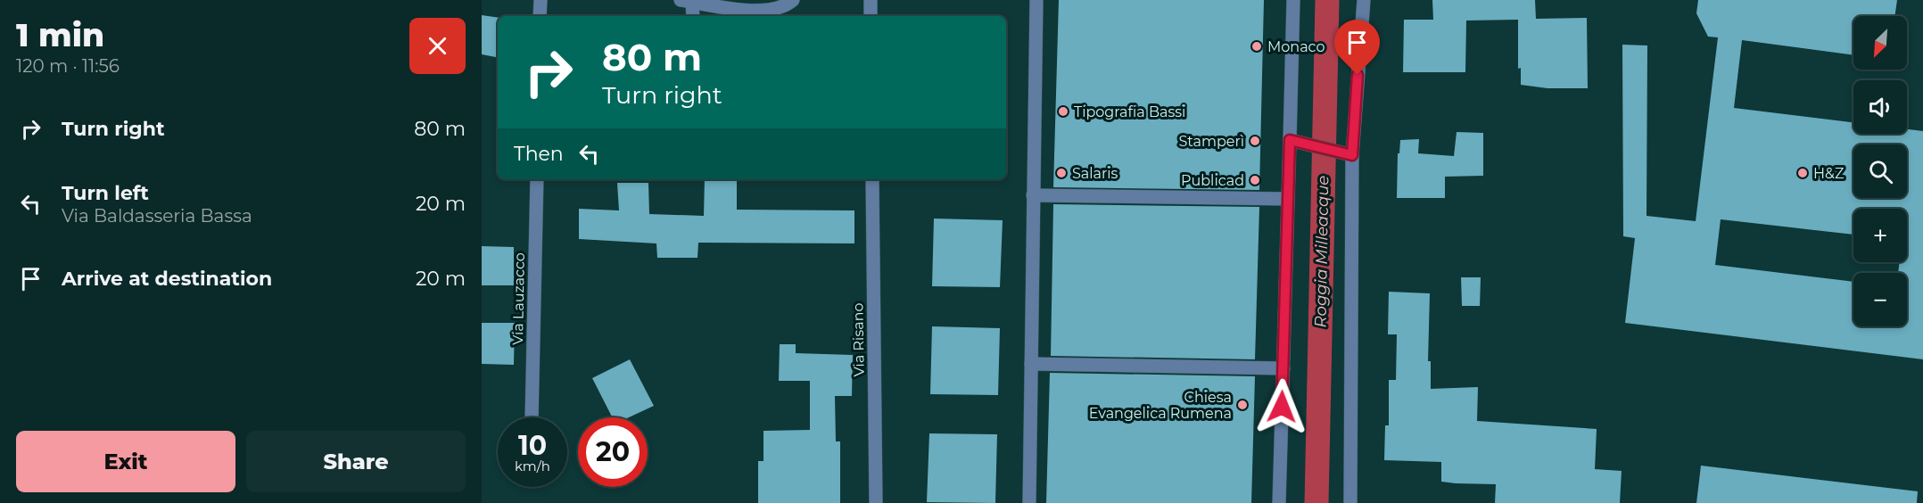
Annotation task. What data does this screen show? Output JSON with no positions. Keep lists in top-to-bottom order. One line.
{"streets":{"street":["Via Lauzacco","Via Risano"]},"water":["Roggia Milleacque"],"places":["Monaco","Tipografia Bassi","Stamperì","Salaris","H&Z","Publicad","Chiesa Evangelica Rumena"],"north":"bottom left","page":{"heading":["1 min","120 m · 11:56"],"map_buttons":["+","−"],"turn":["80 m","Turn right"],"list":[{"name":"Turn right","value":"80 m"},{"name":"Turn left","note":"Via Baldasseria Bassa","value":"20 m"},{"name":"Arrive at destination","value":"20 m"}],"then":"Then","speed":"10 km/h","limit":"20","buttons":["Exit","Share"]}}
